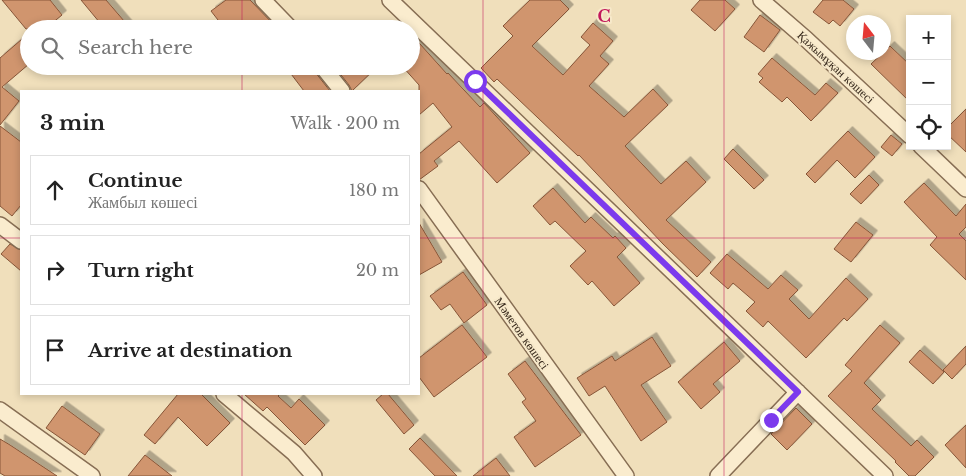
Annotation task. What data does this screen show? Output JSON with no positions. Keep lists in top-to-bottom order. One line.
{"streets":{"street":["Қажымұқан көшесі","Мәметов көшесі"]},"north":"top","page":{"map_buttons":["+","−"],"search":"Search here","heading":["3 min","Walk · 200 m"],"list":[["Continue","Жамбыл көшесі","180 m"],["Turn right","20 m"],"Arrive at destination"]},"grid":{"columns":["C"]}}
